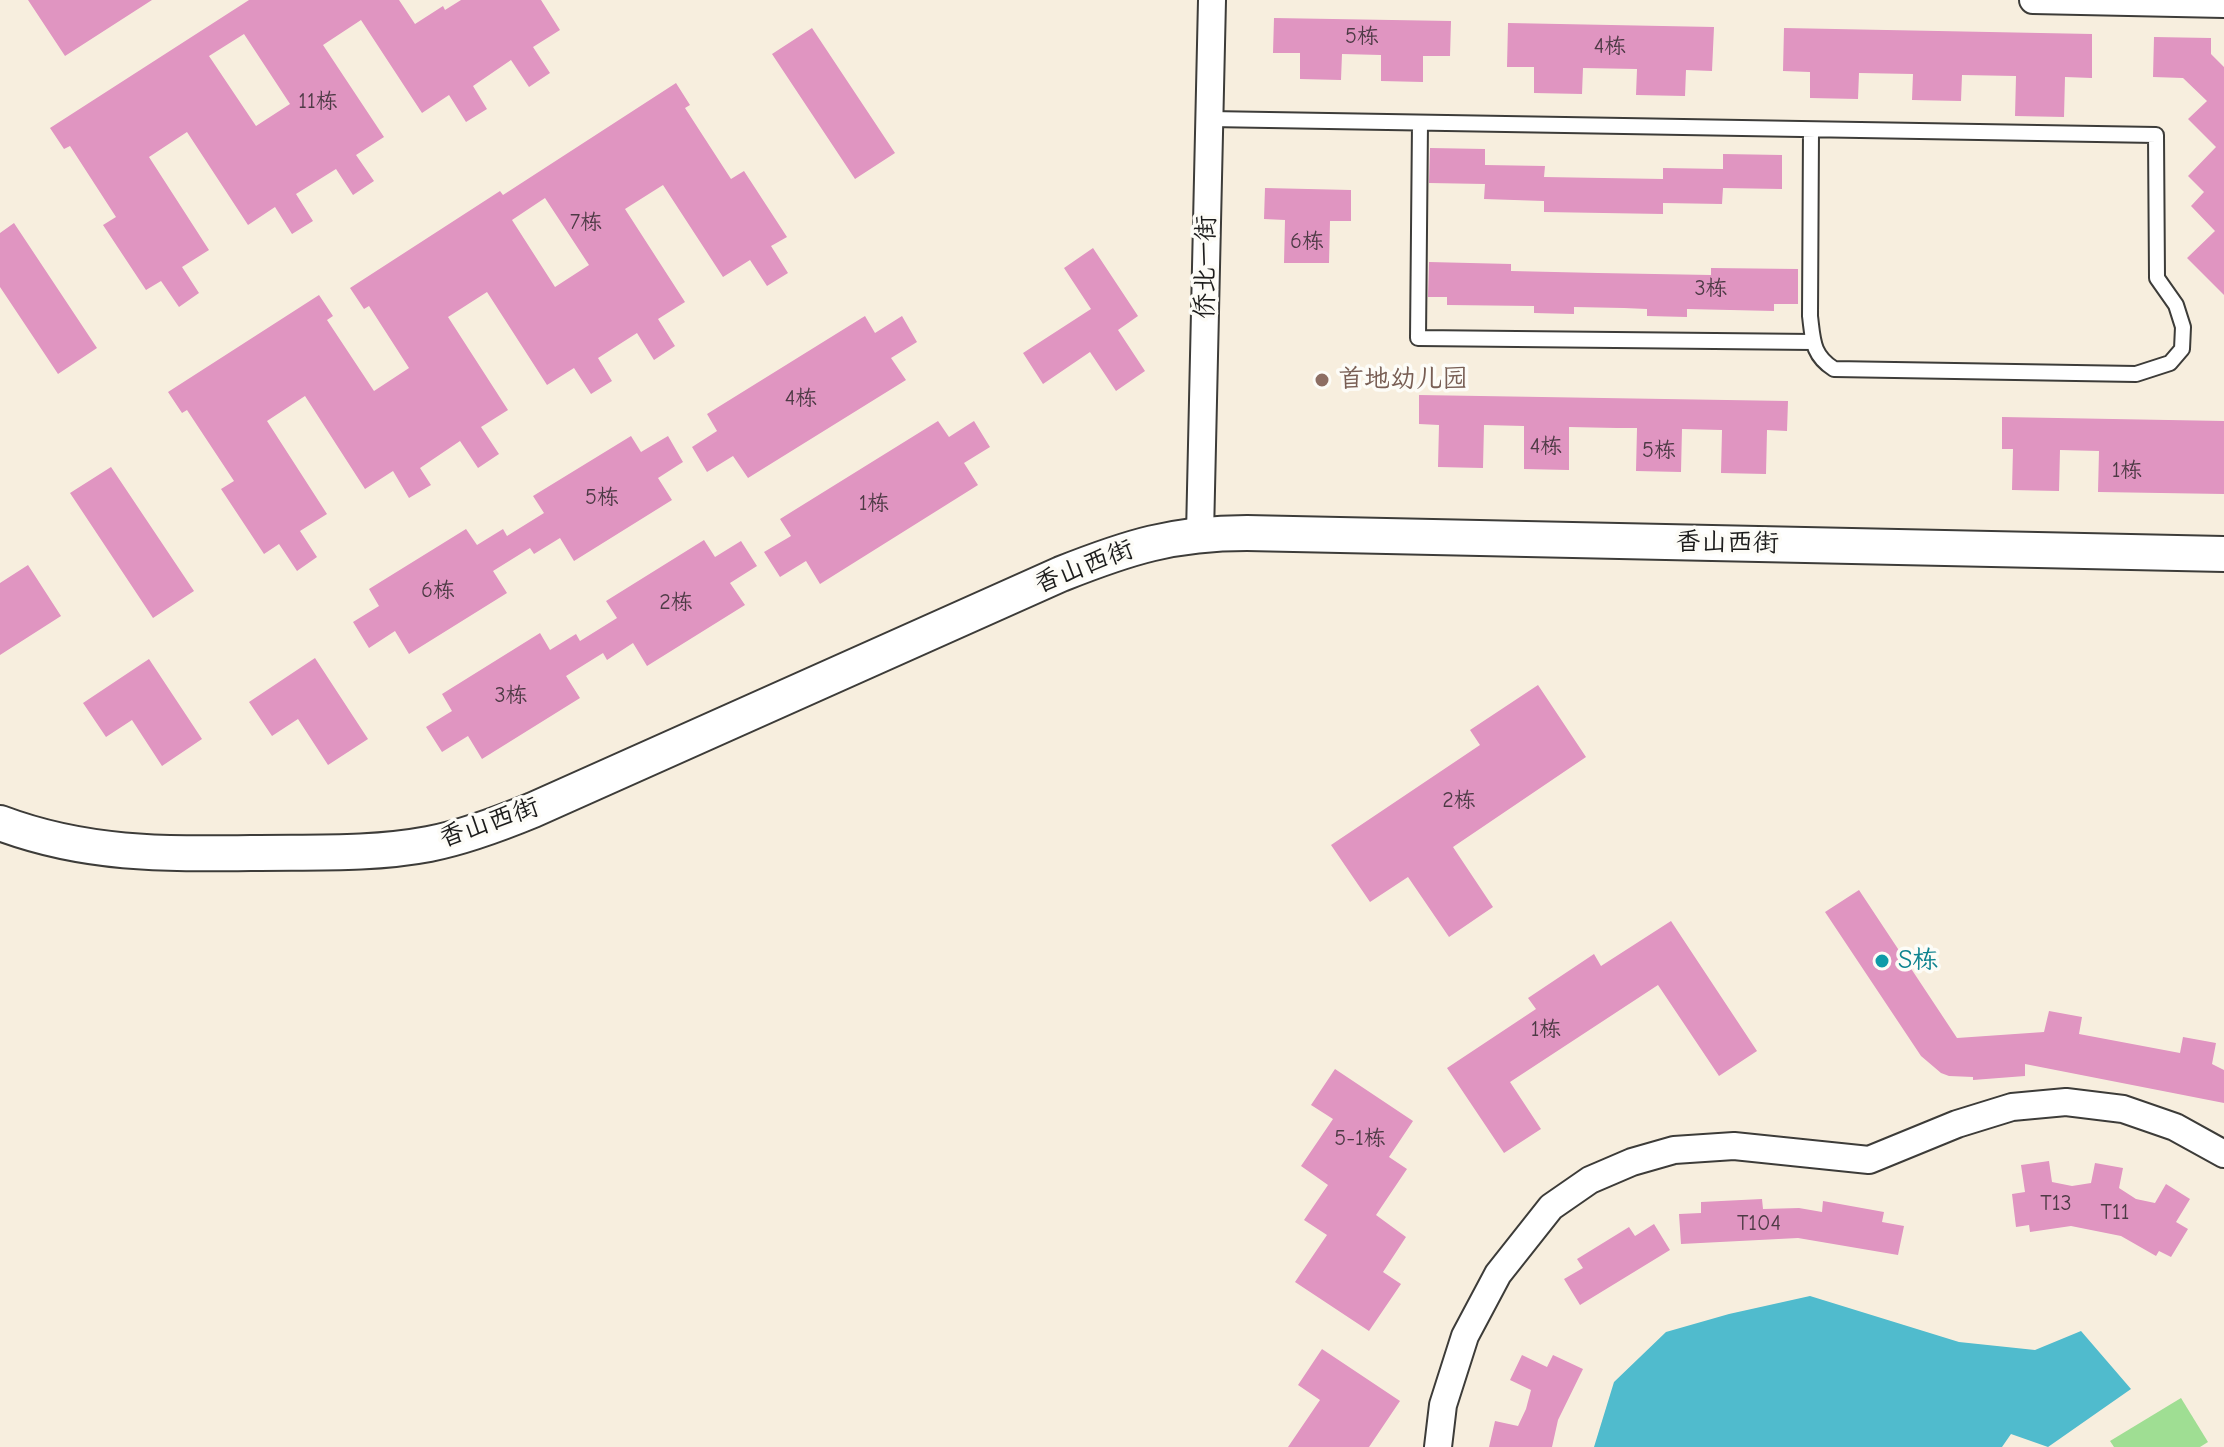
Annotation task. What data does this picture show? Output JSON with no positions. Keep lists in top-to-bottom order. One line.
{"streets":{"street":["侨北一街","香山西街"]},"crossings":[["侨北一街","香山西街"]],"places":["首地幼儿园","S栋"],"house_numbers":["5栋","4栋","11栋","7栋","6栋","3栋","4栋","4栋","5栋","1栋","5栋","1栋","6栋","2栋","3栋","2栋","1栋","5-1栋","T13","T11","T104"]}
